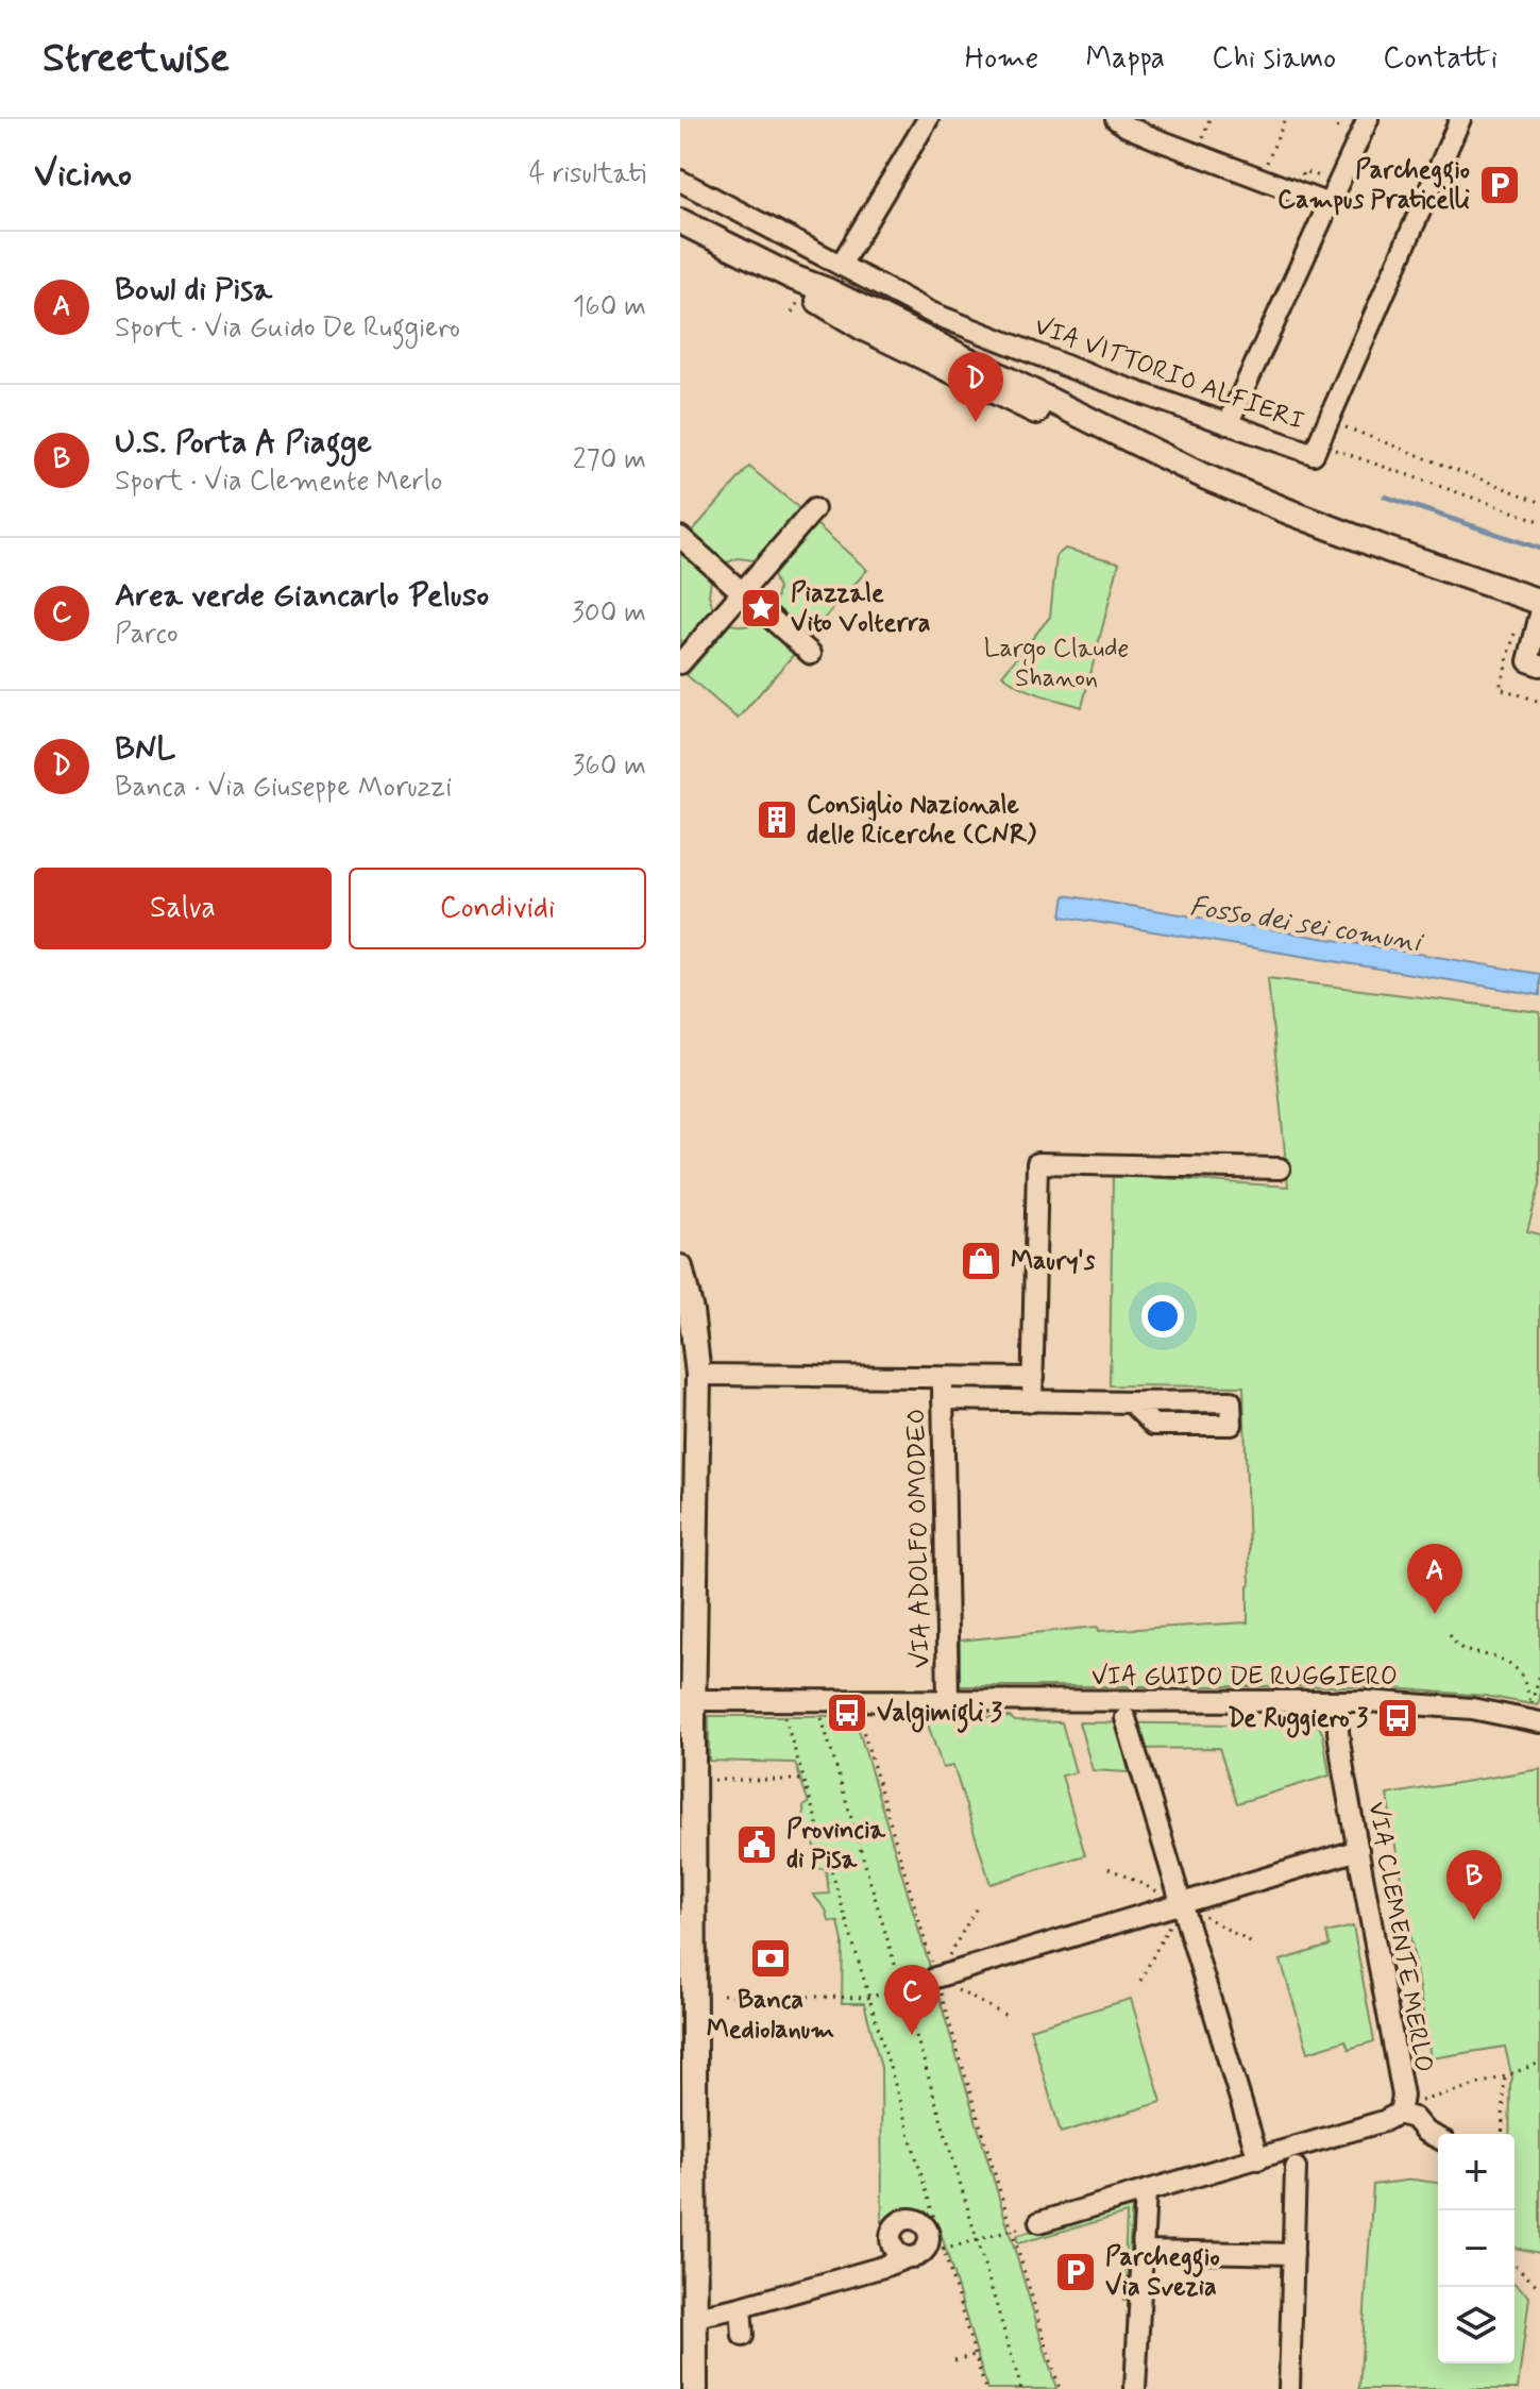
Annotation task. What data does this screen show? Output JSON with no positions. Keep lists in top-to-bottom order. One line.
{"streets":{"street":["VIA VITTORIO ALFIERI","VIA ADOLFO OMODEO","VIA GUIDO DE RUGGIERO","VIA CLEMENTE MERLO"]},"crossings":[["VIA ADOLFO OMODEO","VIA GUIDO DE RUGGIERO"],["VIA GUIDO DE RUGGIERO","VIA CLEMENTE MERLO"]],"water":["Fosso dei sei comuni"],"parks":["Largo Claude Shanon"],"places":{"parking":["Parcheggio Campus Praticelli","Parcheggio Via Svezia"],"place":["Piazzale Vito Volterra"],"building":["Consiglio Nazionale delle Ricerche (CNR)"],"shop":["Maury's"],"bus stop":["Valgimigli 3","De Ruggiero 3"],"public building":["Provincia di Pisa"],"bank":["Banca Mediolanum"]},"page":{"header":"Streetwise","nav":["Home","Mappa","Chi siamo","Contatti"],"heading":["Vicino","4 risultati"],"list":[{"mark":"A","name":"Bowl di Pisa","note":"Sport · Via Guido De Ruggiero","value":"160 m"},{"mark":"B","name":"U.S. Porta A Piagge","note":"Sport · Via Clemente Merlo","value":"270 m"},{"mark":"C","name":"Area verde Giancarlo Peluso","note":"Parco","value":"300 m"},{"mark":"D","name":"BNL","note":"Banca · Via Giuseppe Moruzzi","value":"360 m"}],"pins":["D","A","B","C"],"buttons":["Salva","Condividi"],"map_buttons":["+","−"]}}
